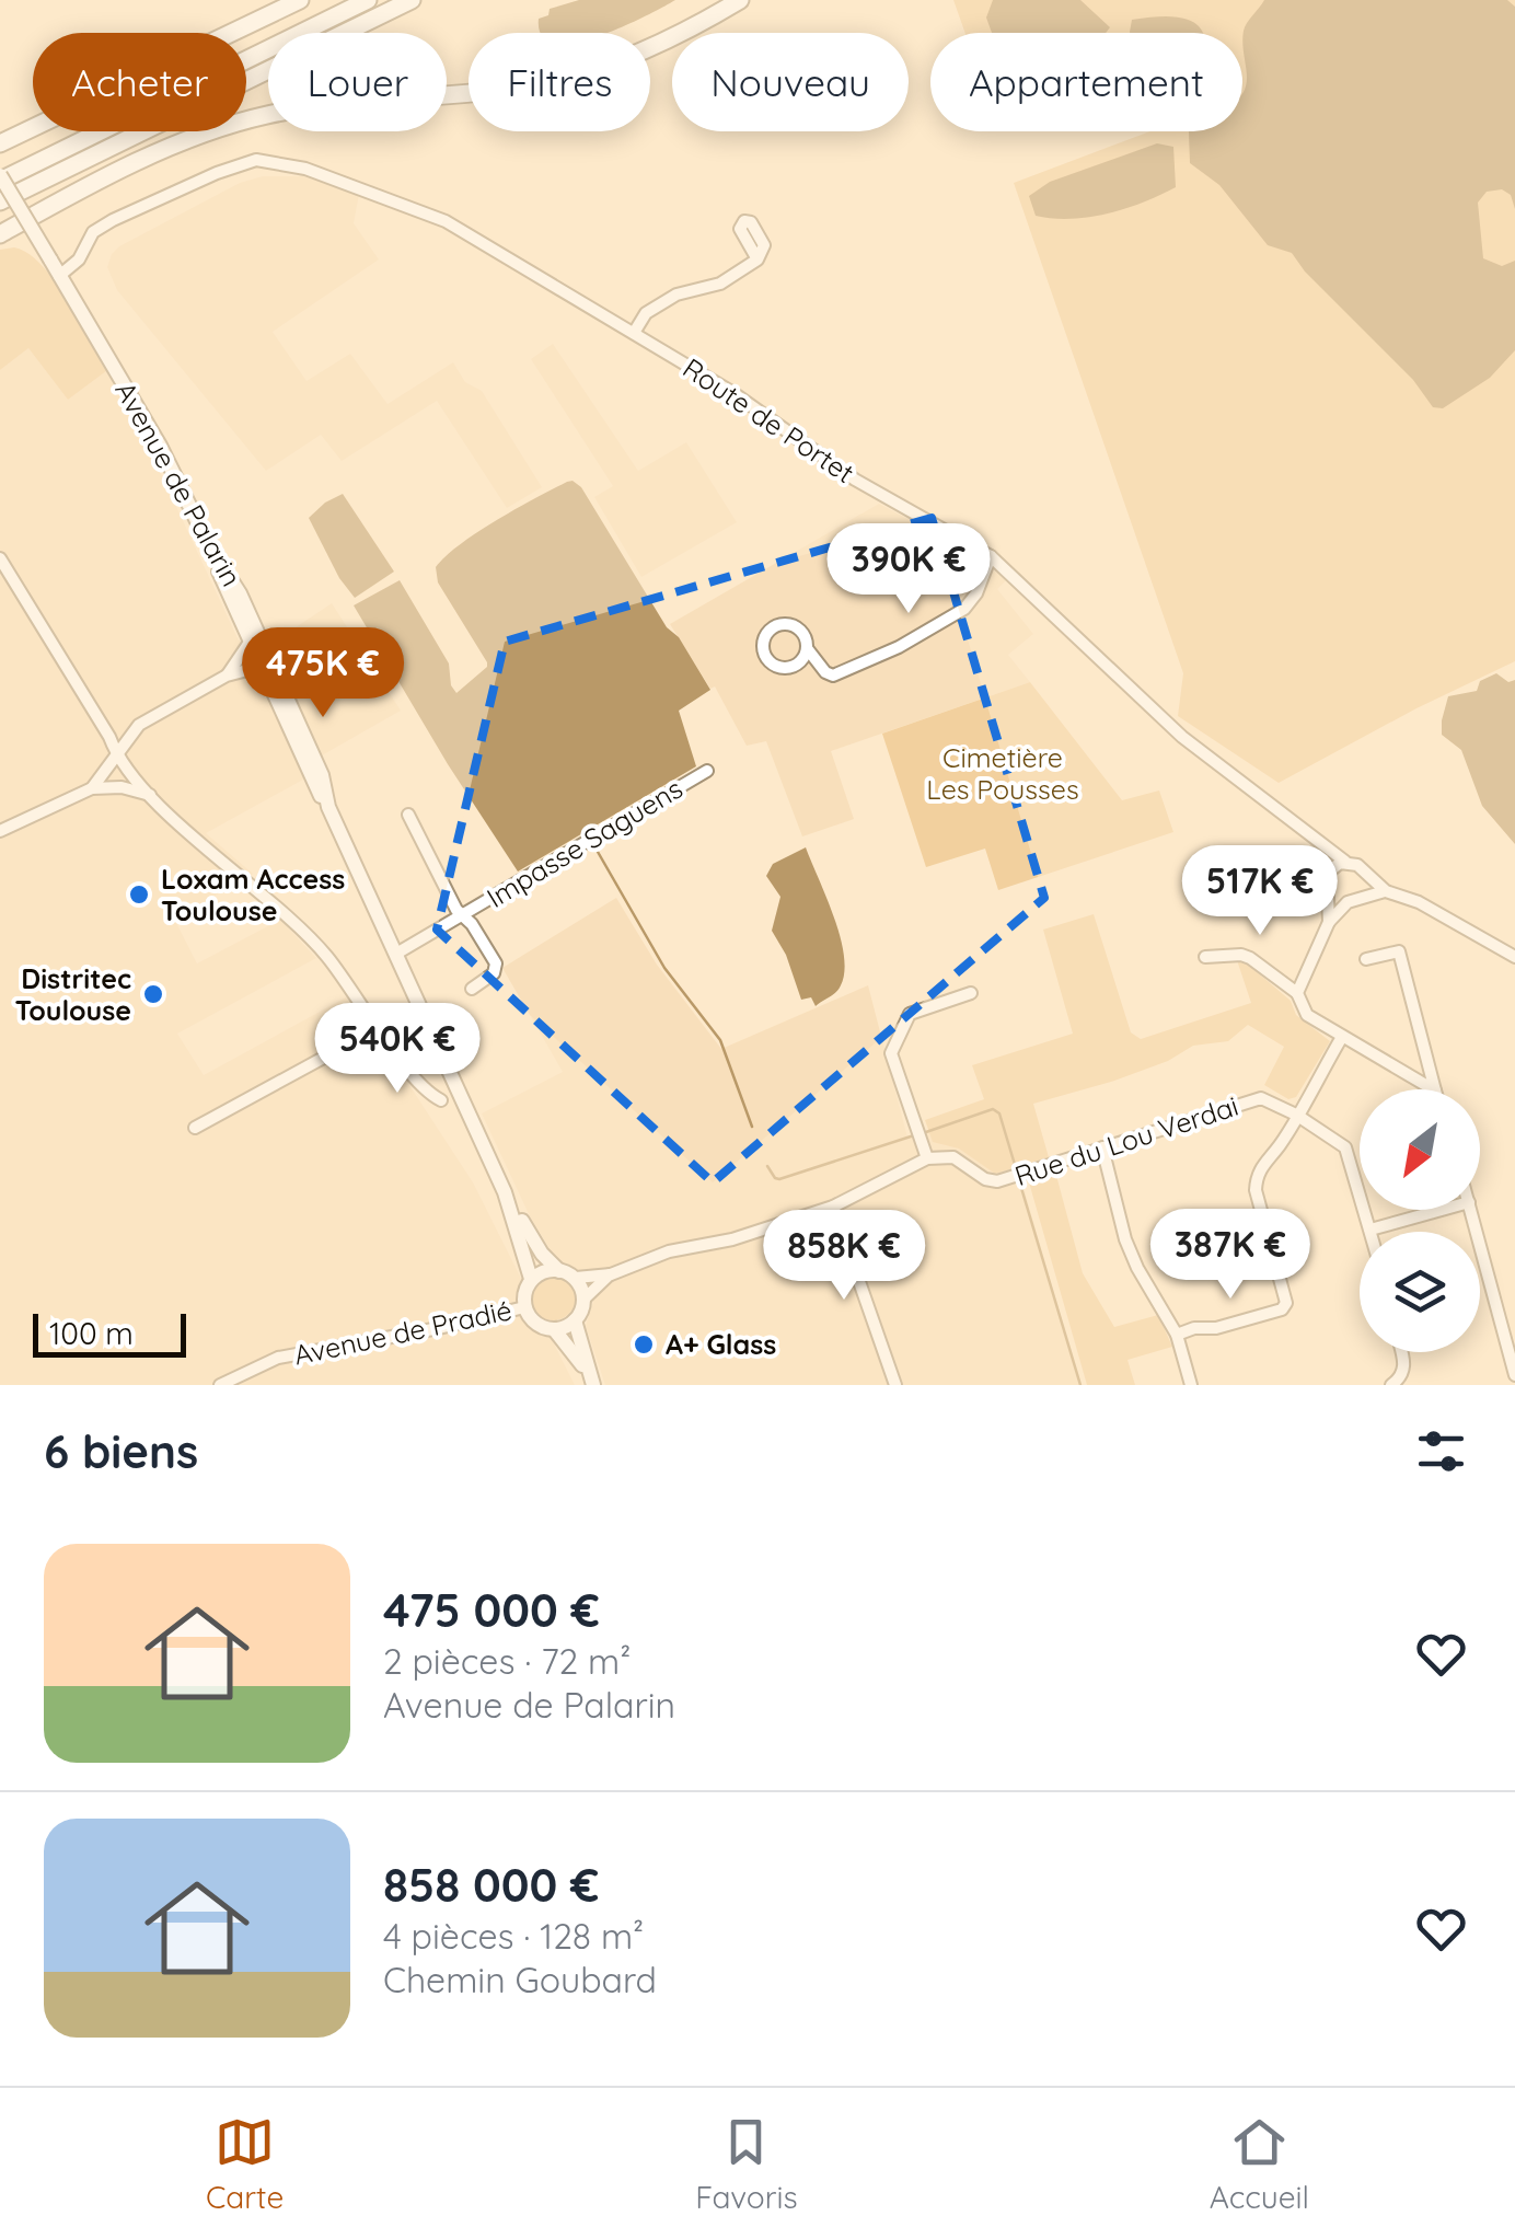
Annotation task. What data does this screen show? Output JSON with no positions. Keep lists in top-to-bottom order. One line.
{"streets":{"main road":["Avenue de Palarin"],"street":["Route de Portet","Impasse Saguens","Rue du Lou Verdai","Avenue de Pradié"]},"crossings":[["Route de Portet","Avenue de Palarin"],["Avenue de Palarin","Impasse Saguens"],["Avenue de Palarin","Avenue de Pradié"]],"parks":["Cimetière Les Pousses"],"places":["Loxam Access Toulouse","Distritec Toulouse","A+ Glass"],"scale_bar":"100 m","north":"bottom left","page":{"chip":["Acheter","Louer","Filtres","Nouveau","Appartement"],"price":["390K €","475K €","517K €","540K €","387K €","858K €"],"scale":"100 m","heading":"6 biens","list":[{"name":"475 000 €","note":"2 pièces · 72 m² · Avenue de Palarin"},{"name":"858 000 €","note":"4 pièces · 128 m² · Chemin Goubard"}],"tabs":["Carte","Favoris","Accueil"]}}
